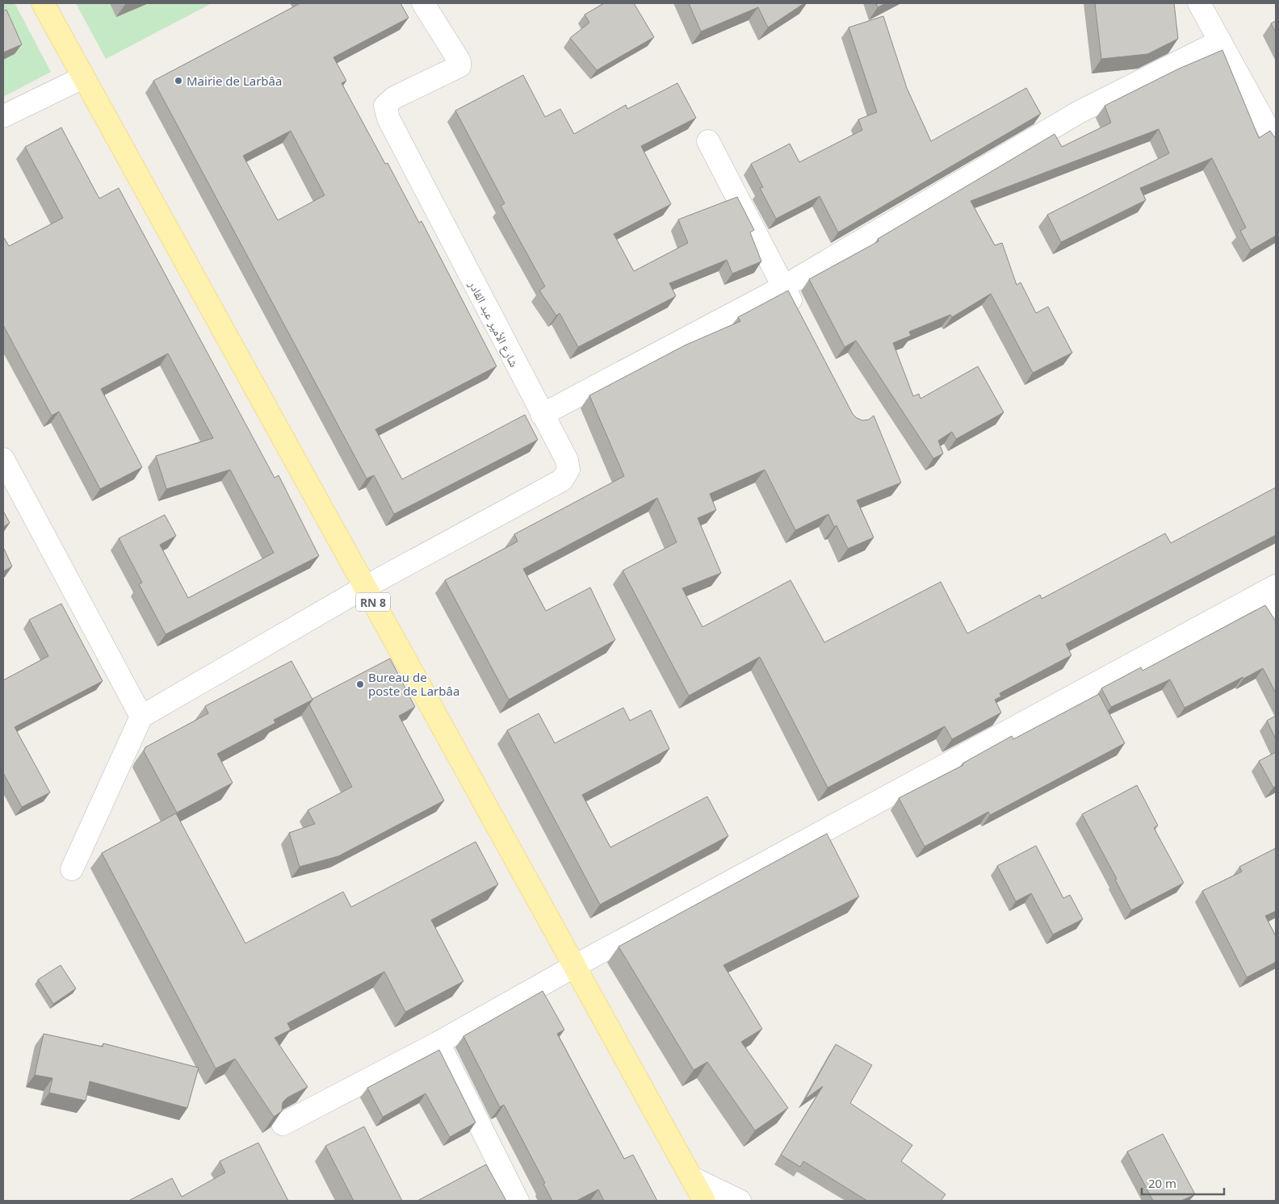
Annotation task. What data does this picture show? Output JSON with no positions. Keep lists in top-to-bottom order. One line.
{"streets":{"main road":["RN 8"],"street":["شارع الأمير عبد القادر"]},"crossings":[["شارع الأمير عبد القادر","RN 8"]],"places":["Mairie de Larbâa","Bureau de poste de Larbâa"],"scale_bar":"20 m"}
